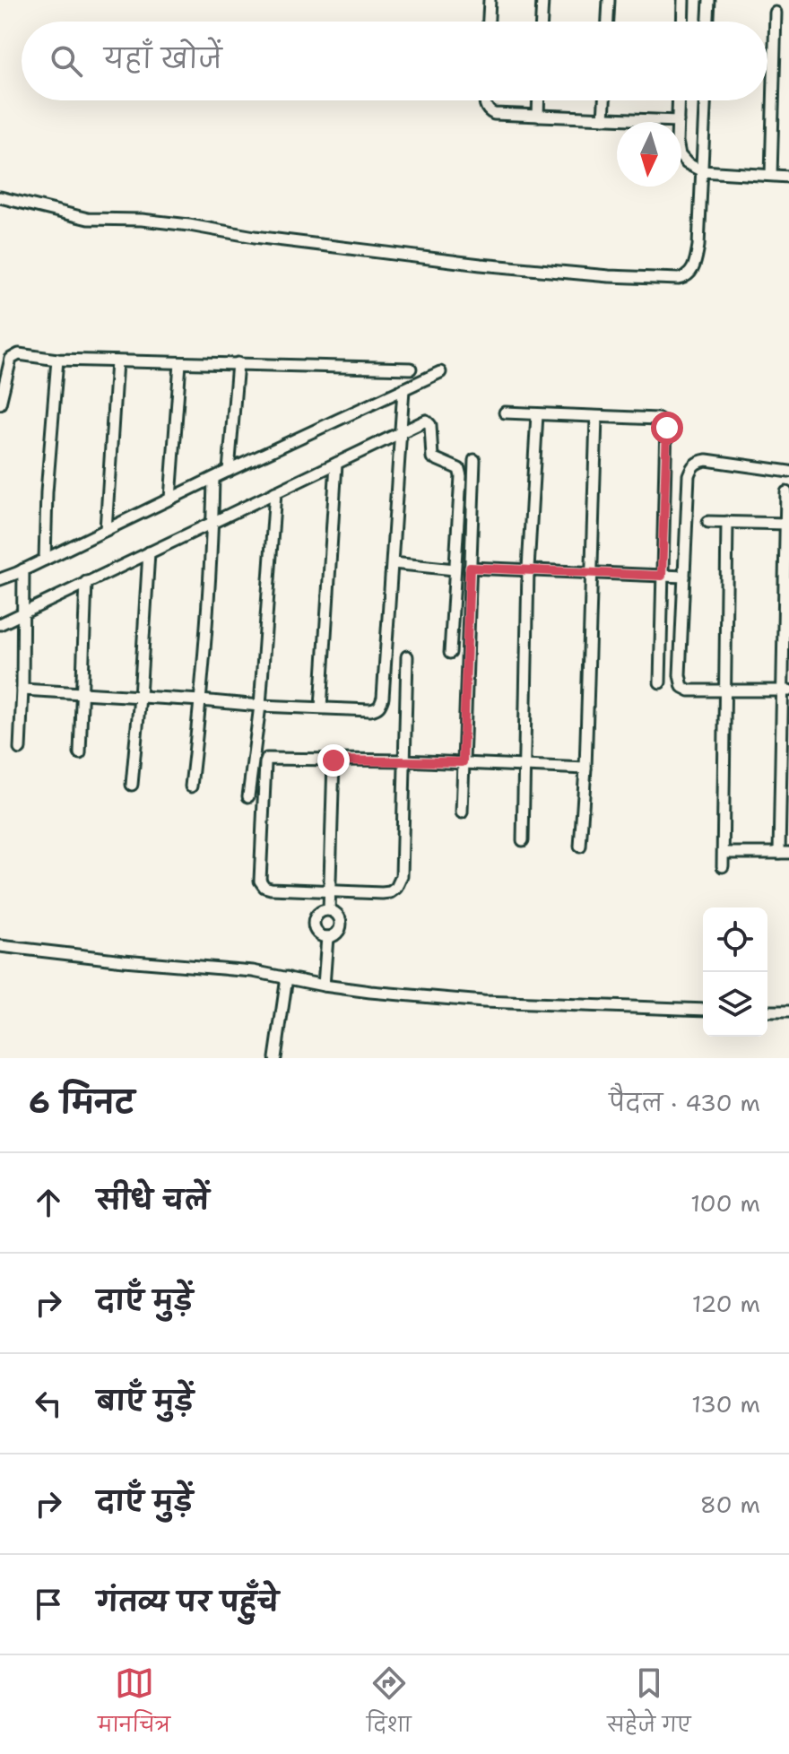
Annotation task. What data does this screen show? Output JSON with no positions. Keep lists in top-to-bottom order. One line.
{"north":"bottom","page":{"search":"यहाँ खोजें","heading":["6 मिनट","पैदल · 430 m"],"list":[["सीधे चलें","100 m"],["दाएँ मुड़ें","120 m"],["बाएँ मुड़ें","130 m"],["दाएँ मुड़ें","80 m"],"गंतव्य पर पहुँचे"],"nav":["मानचित्र","दिशा","सहेजे गए"]}}
